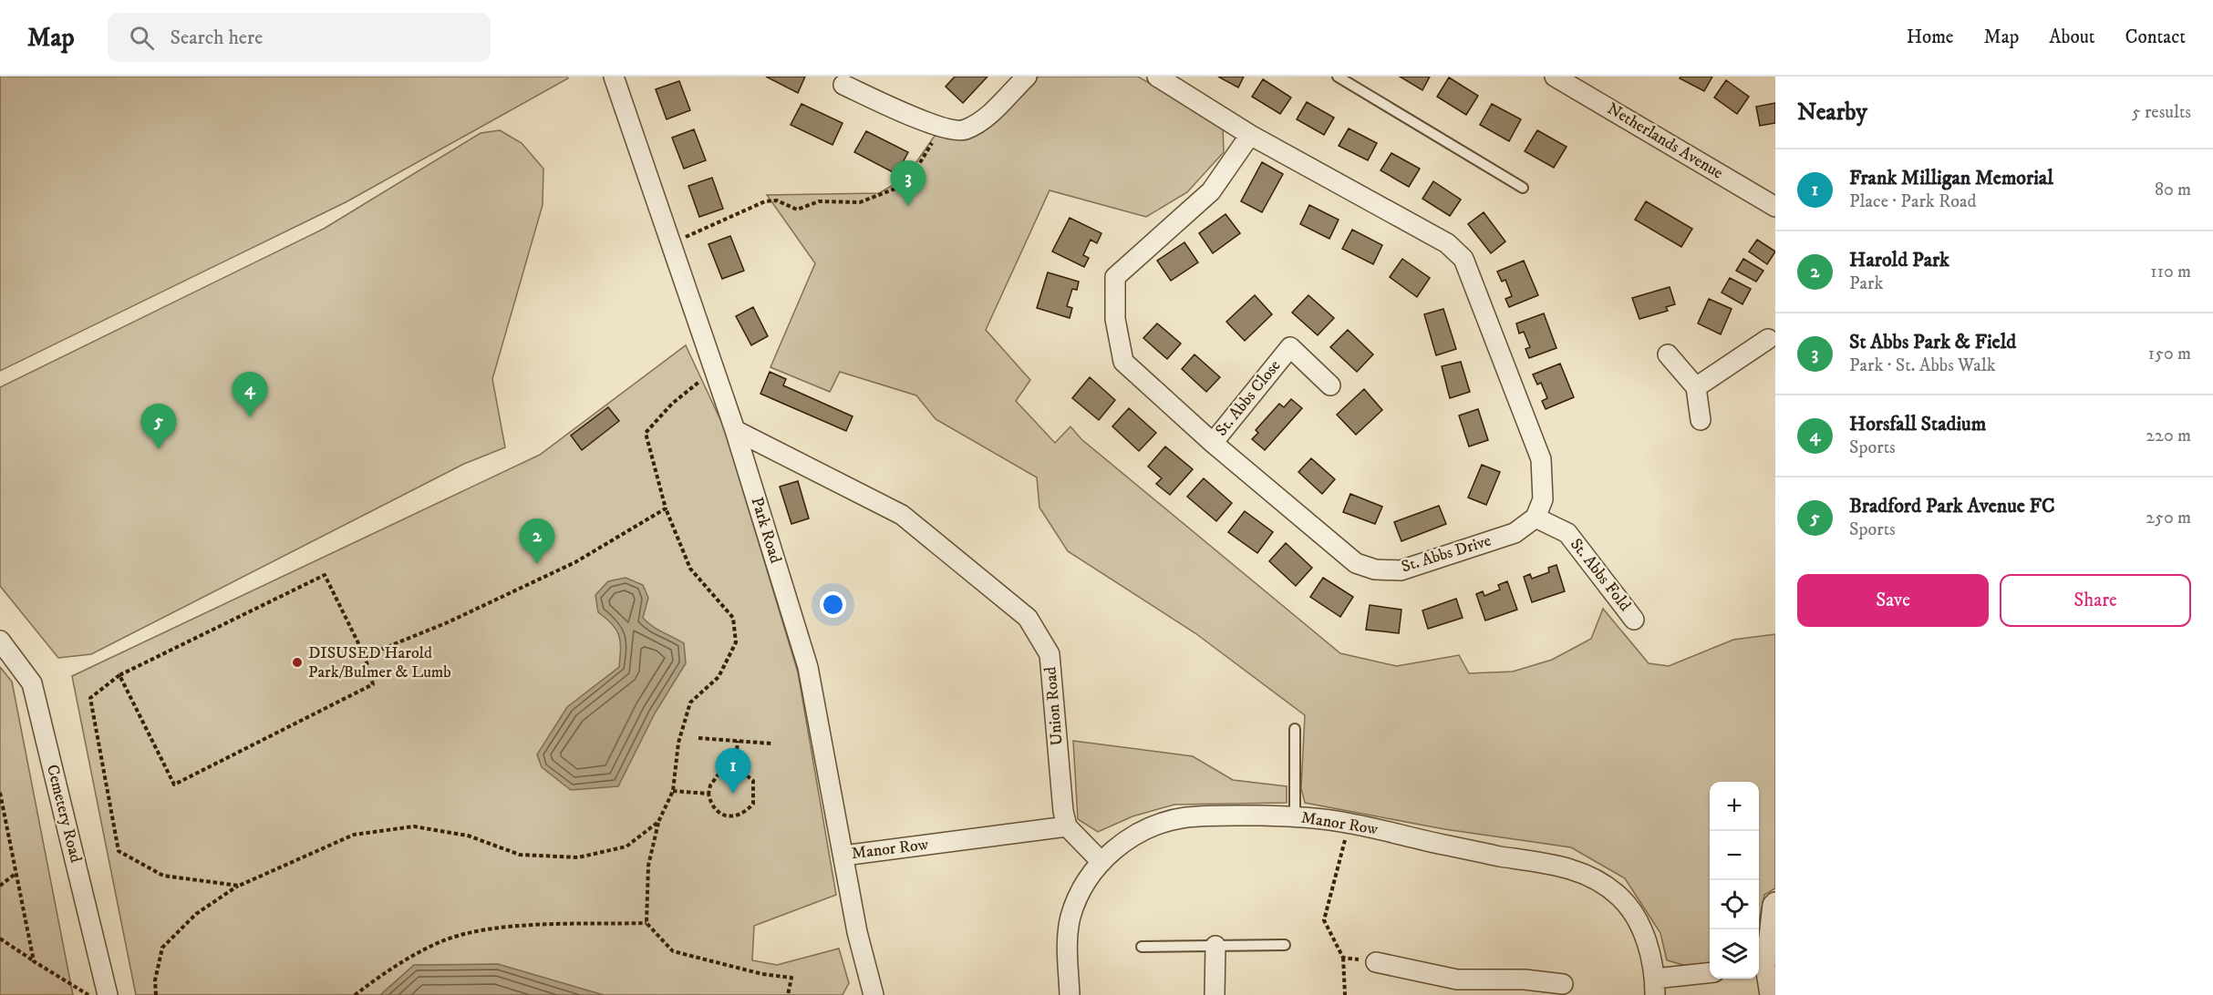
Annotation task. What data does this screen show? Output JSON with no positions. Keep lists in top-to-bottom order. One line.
{"streets":{"street":["Netherlands Avenue","St. Abbs Close","Park Road","St. Abbs Drive","St. Abbs Fold","Union Road","Cemetery Road","Manor Row"]},"crossings":[["St. Abbs Close","St. Abbs Drive"],["Park Road","Union Road"],["Park Road","Manor Row"],["St. Abbs Drive","St. Abbs Fold"],["Union Road","Manor Row"]],"places":["DISUSED Harold Park/Bulmer & Lumb"],"page":{"header":"Map","search":"Search here","nav":["Home","Map","About","Contact"],"heading":["Nearby","5 results"],"list":[{"mark":"1","name":"Frank Milligan Memorial","note":"Place · Park Road","value":"80 m"},{"mark":"2","name":"Harold Park","note":"Park","value":"110 m"},{"mark":"3","name":"St Abbs Park & Field","note":"Park · St. Abbs Walk","value":"150 m"},{"mark":"4","name":"Horsfall Stadium","note":"Sports","value":"220 m"},{"mark":"5","name":"Bradford Park Avenue FC","note":"Sports","value":"250 m"}],"pins":["3","4","5","2","1"],"buttons":["Save","Share"],"map_buttons":["+","−"]}}
